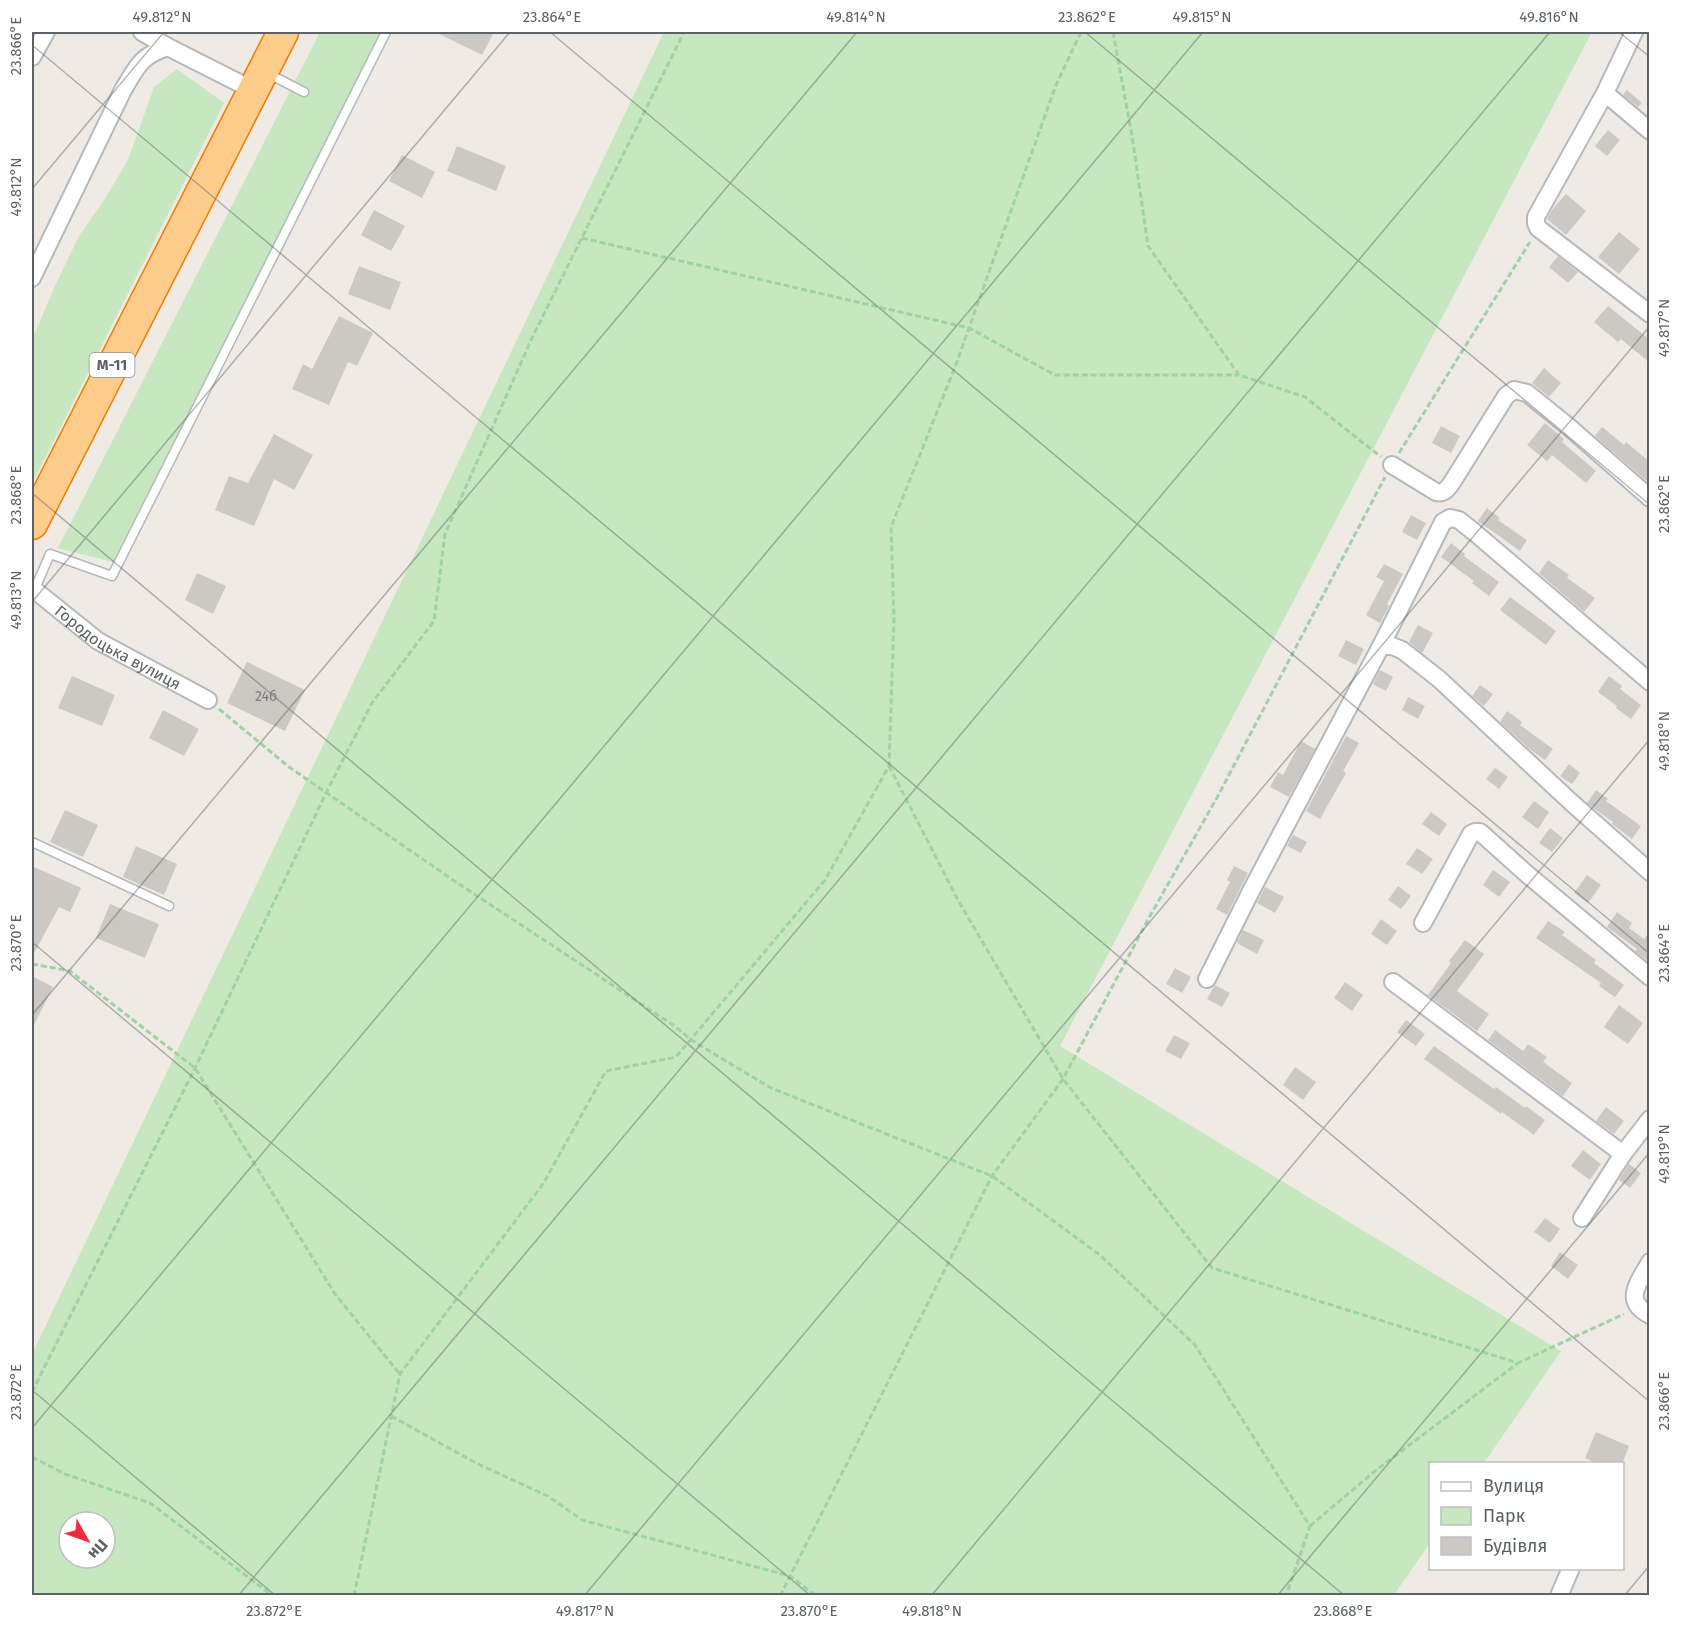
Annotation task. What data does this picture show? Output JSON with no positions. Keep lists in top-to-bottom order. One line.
{"streets":{"highway":["М-11"],"street":["Городоцька вулиця"]},"house_numbers":["24б"],"legend":["Вулиця","Парк","Будівля"],"north":"bottom right","coordinates":["49.812°N","23.864°E","49.814°N","23.862°E","49.815°N","49.816°N","23.866°E","49.817°N","23.868°E","49.813°N","49.818°N","23.870°E","49.819°N","23.872°E"]}
